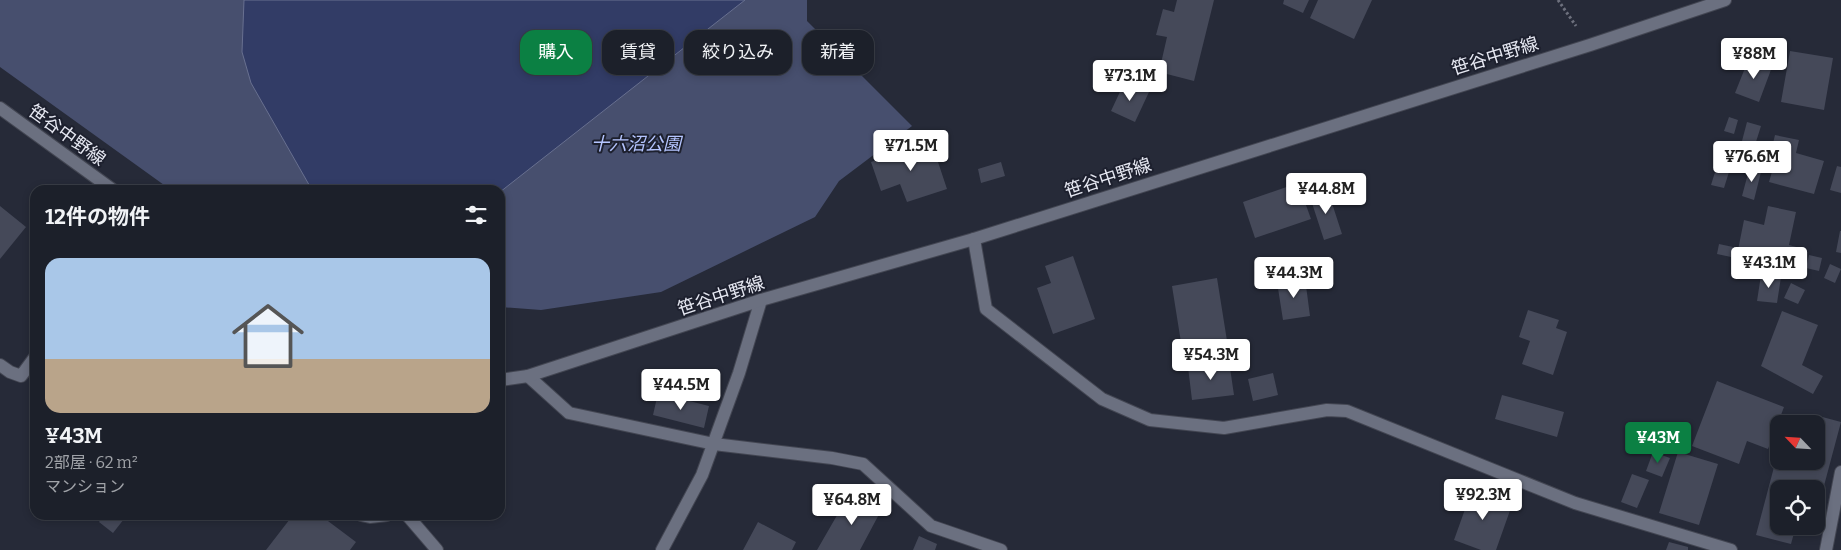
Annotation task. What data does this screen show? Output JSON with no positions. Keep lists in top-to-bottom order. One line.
{"streets":{"street":["笹谷中野線"]},"parks":["十六沼公園"],"north":"top left","page":{"chip":["購入","賃貸","絞り込み","新着"],"price":["¥88M","¥73.1M","¥71.5M","¥76.6M","¥44.8M","¥43.1M","¥44.3M","¥54.3M","¥44.5M","¥43M","¥92.3M","¥64.8M"],"heading":"12件の物件","list":[{"name":"¥43M","note":"2部屋 · 62 m² · マンション"}]}}
